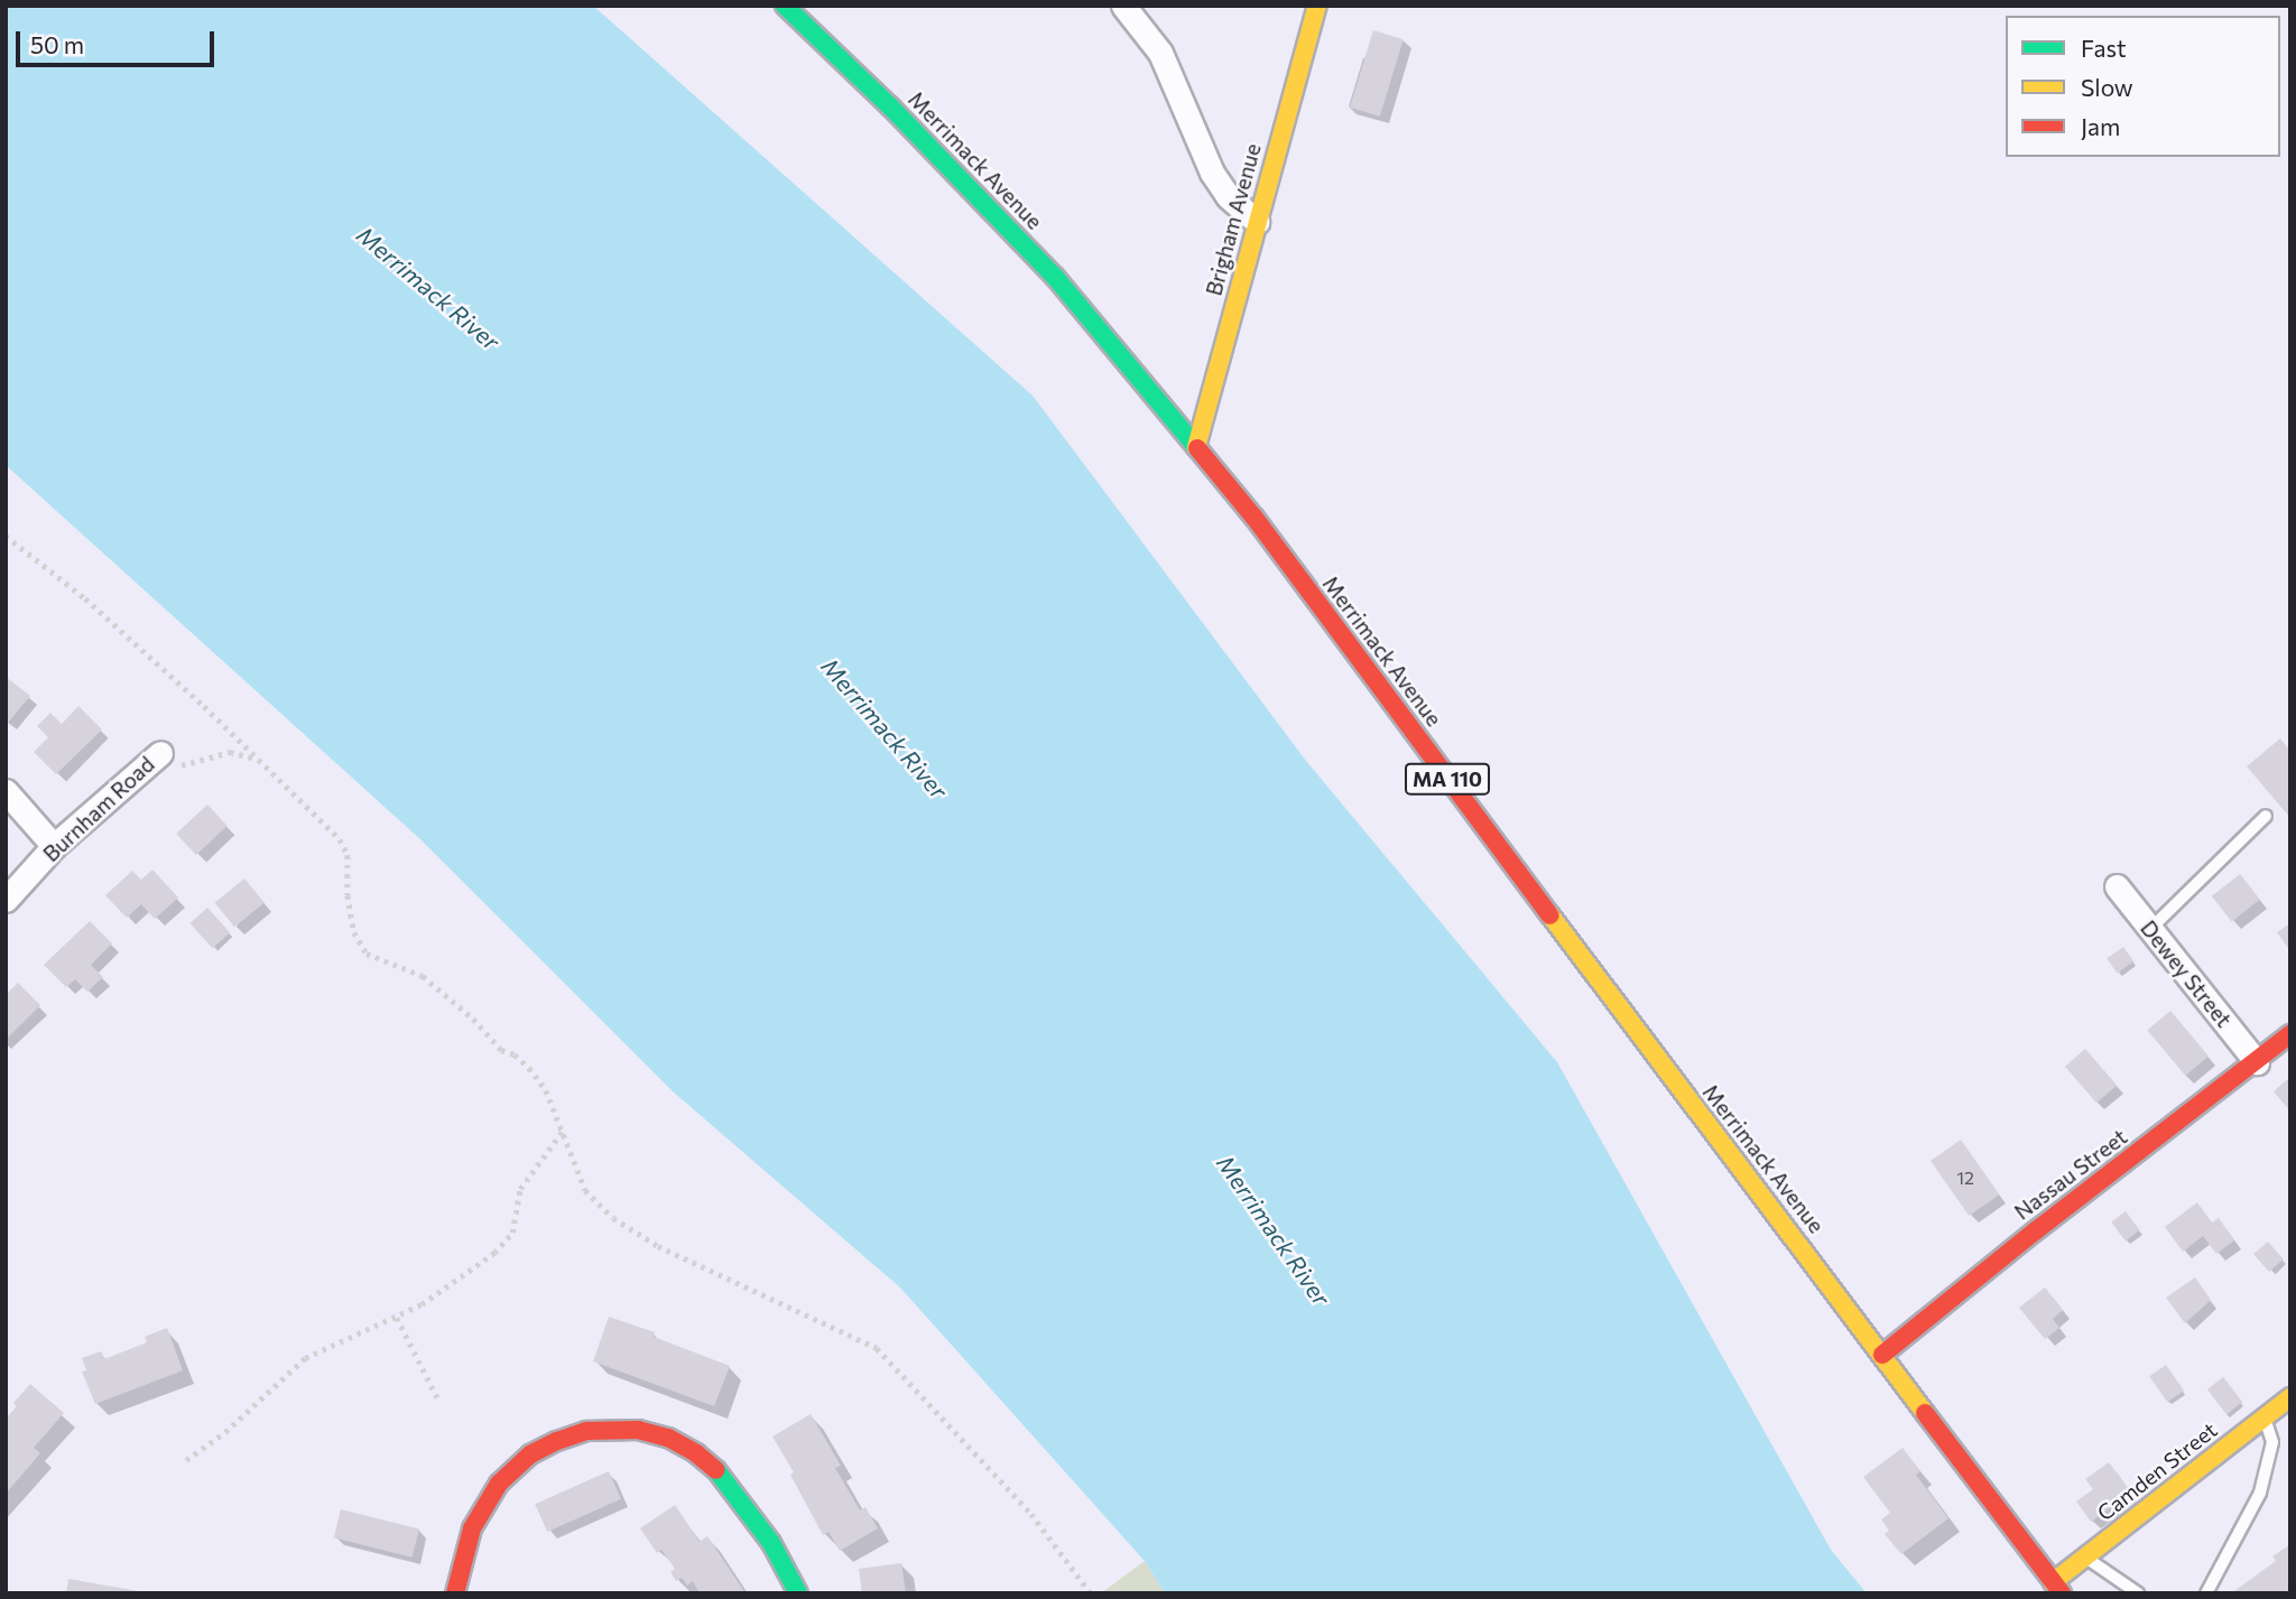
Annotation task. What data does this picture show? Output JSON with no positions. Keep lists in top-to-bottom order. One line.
{"streets":{"main road":["Merrimack Avenue","Brigham Avenue","MA 110","Nassau Street","Camden Street"],"street":["Burnham Road","Dewey Street"]},"crossings":[["Merrimack Avenue","Brigham Avenue"],["Merrimack Avenue","Nassau Street"],["Merrimack Avenue","Camden Street"],["Dewey Street","Nassau Street"]],"water":["Merrimack River"],"house_numbers":["12"],"legend":["Fast","Slow","Jam"],"scale_bar":"50 m"}
